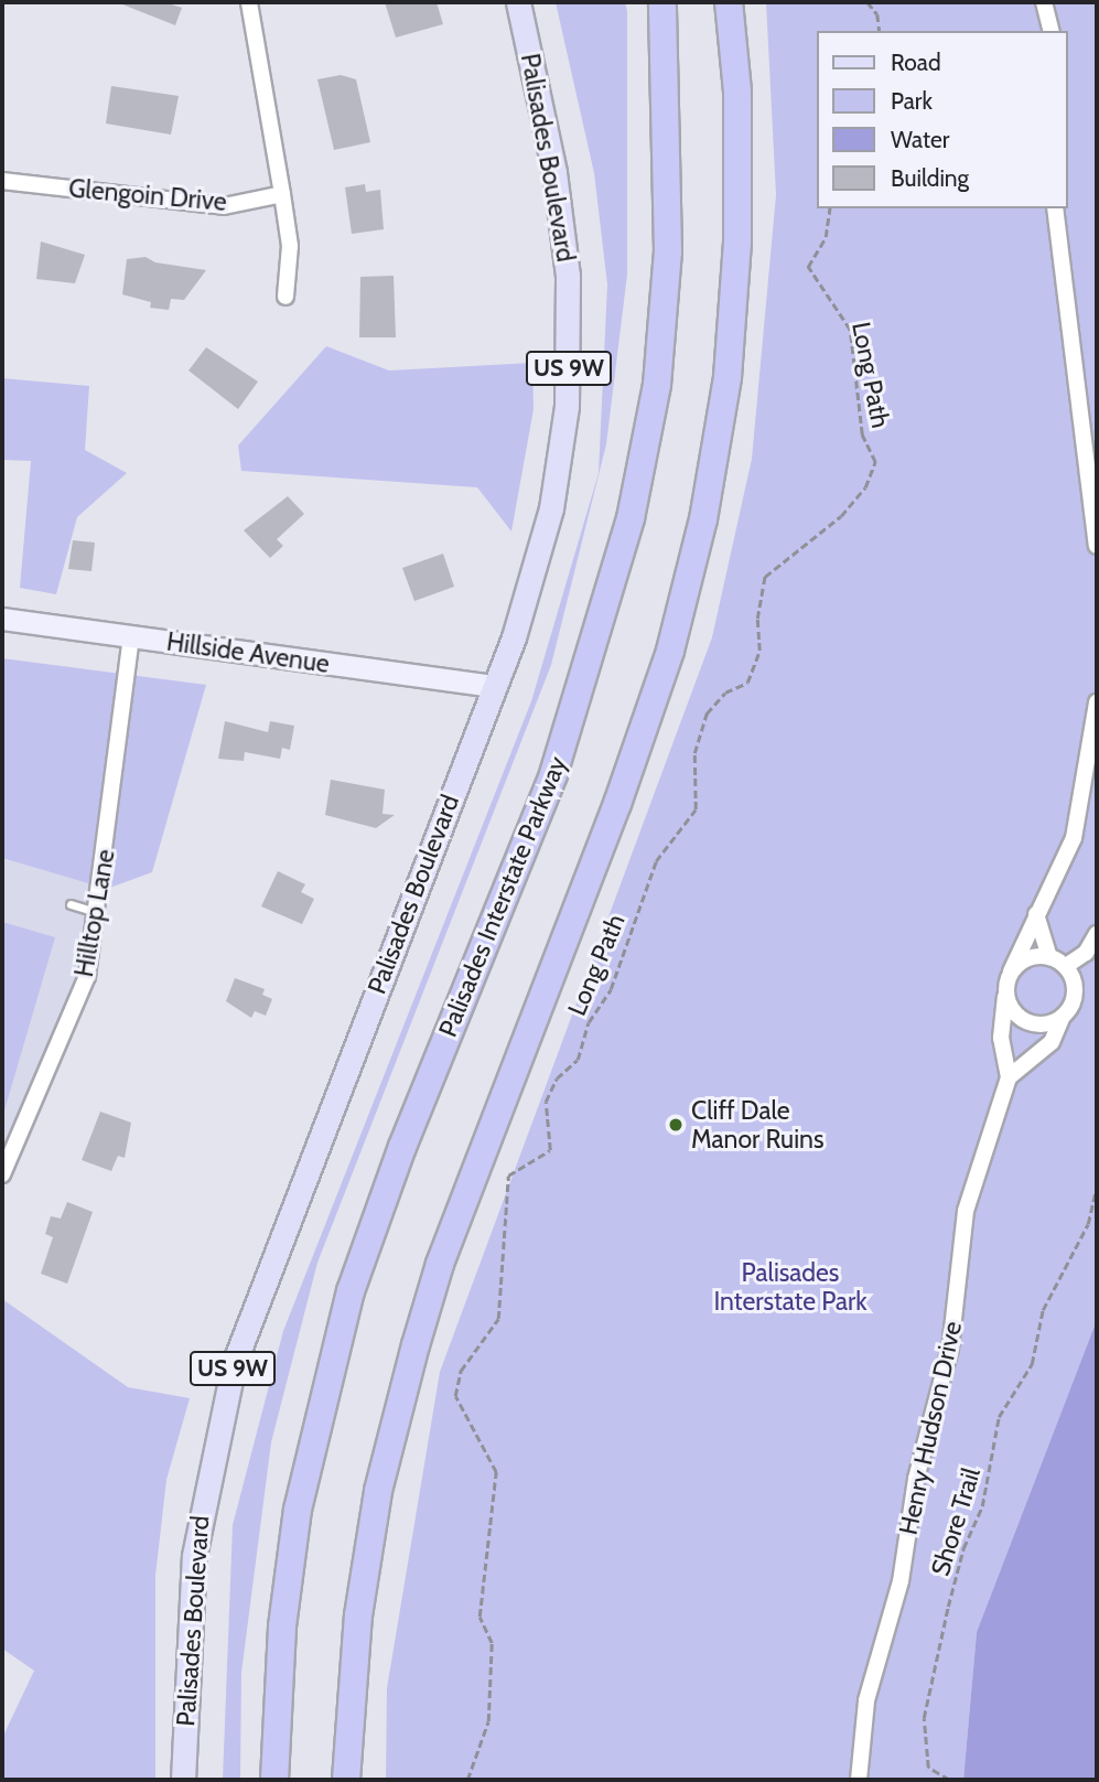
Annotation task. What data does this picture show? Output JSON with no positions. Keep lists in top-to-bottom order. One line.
{"streets":{"highway":["Palisades Interstate Parkway"],"main road":["Palisades Boulevard","US 9W","Hillside Avenue"],"street":["Glengoin Drive","Hilltop Lane","Henry Hudson Drive"],"path":["Long Path","Shore Trail"]},"crossings":[["Palisades Boulevard","Hillside Avenue"],["Hillside Avenue","Hilltop Lane"]],"parks":["Palisades Interstate Park"],"places":["Cliff Dale Manor Ruins"],"legend":["Road","Park","Water","Building"]}
